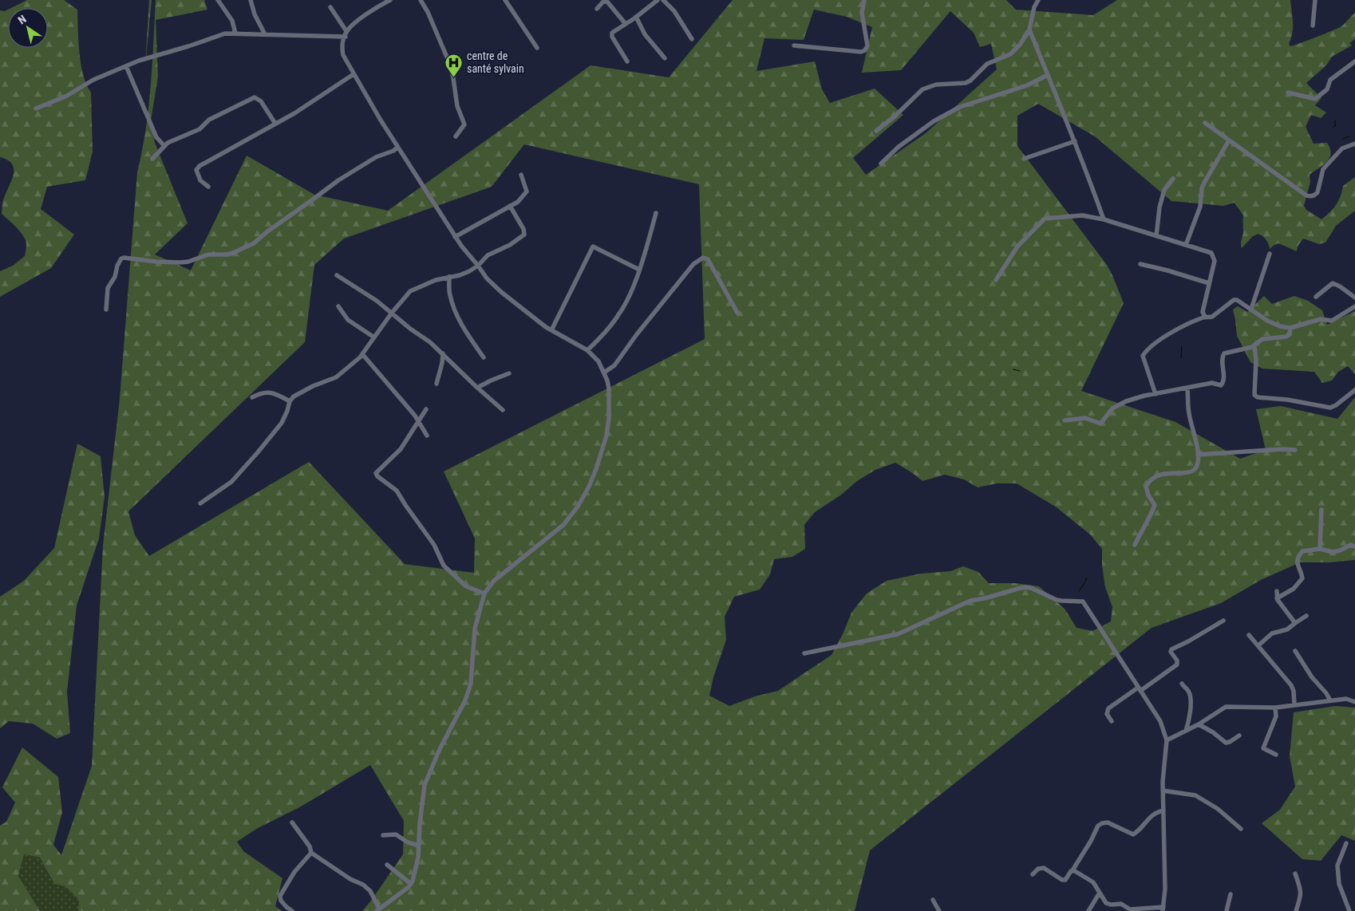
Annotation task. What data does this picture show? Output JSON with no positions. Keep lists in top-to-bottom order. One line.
{"places":{"hospital":["centre de santé sylvain"]},"north":"top left"}
